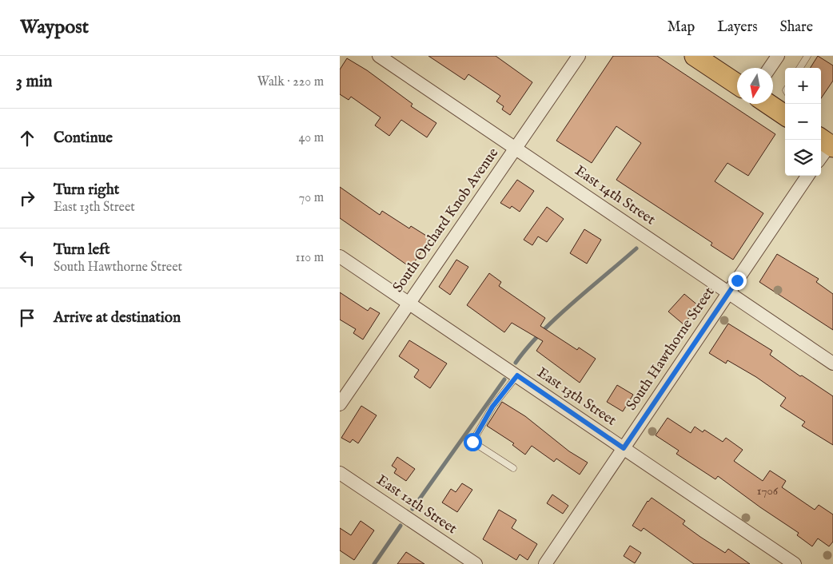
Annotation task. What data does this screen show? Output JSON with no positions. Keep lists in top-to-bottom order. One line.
{"streets":{"street":["East 14th Street","South Orchard Knob Avenue","South Hawthorne Street","East 13th Street","East 12th Street"]},"crossings":[["East 14th Street","South Orchard Knob Avenue"],["East 14th Street","South Hawthorne Street"],["South Orchard Knob Avenue","East 13th Street"],["South Hawthorne Street","East 13th Street"]],"house_numbers":["1706"],"north":"bottom","page":{"header":"Waypost","nav":["Map","Layers","Share"],"heading":["3 min","Walk · 220 m"],"map_buttons":["+","−"],"list":[["Continue","40 m"],["Turn right","East 13th Street","70 m"],["Turn left","South Hawthorne Street","110 m"],"Arrive at destination"]}}
